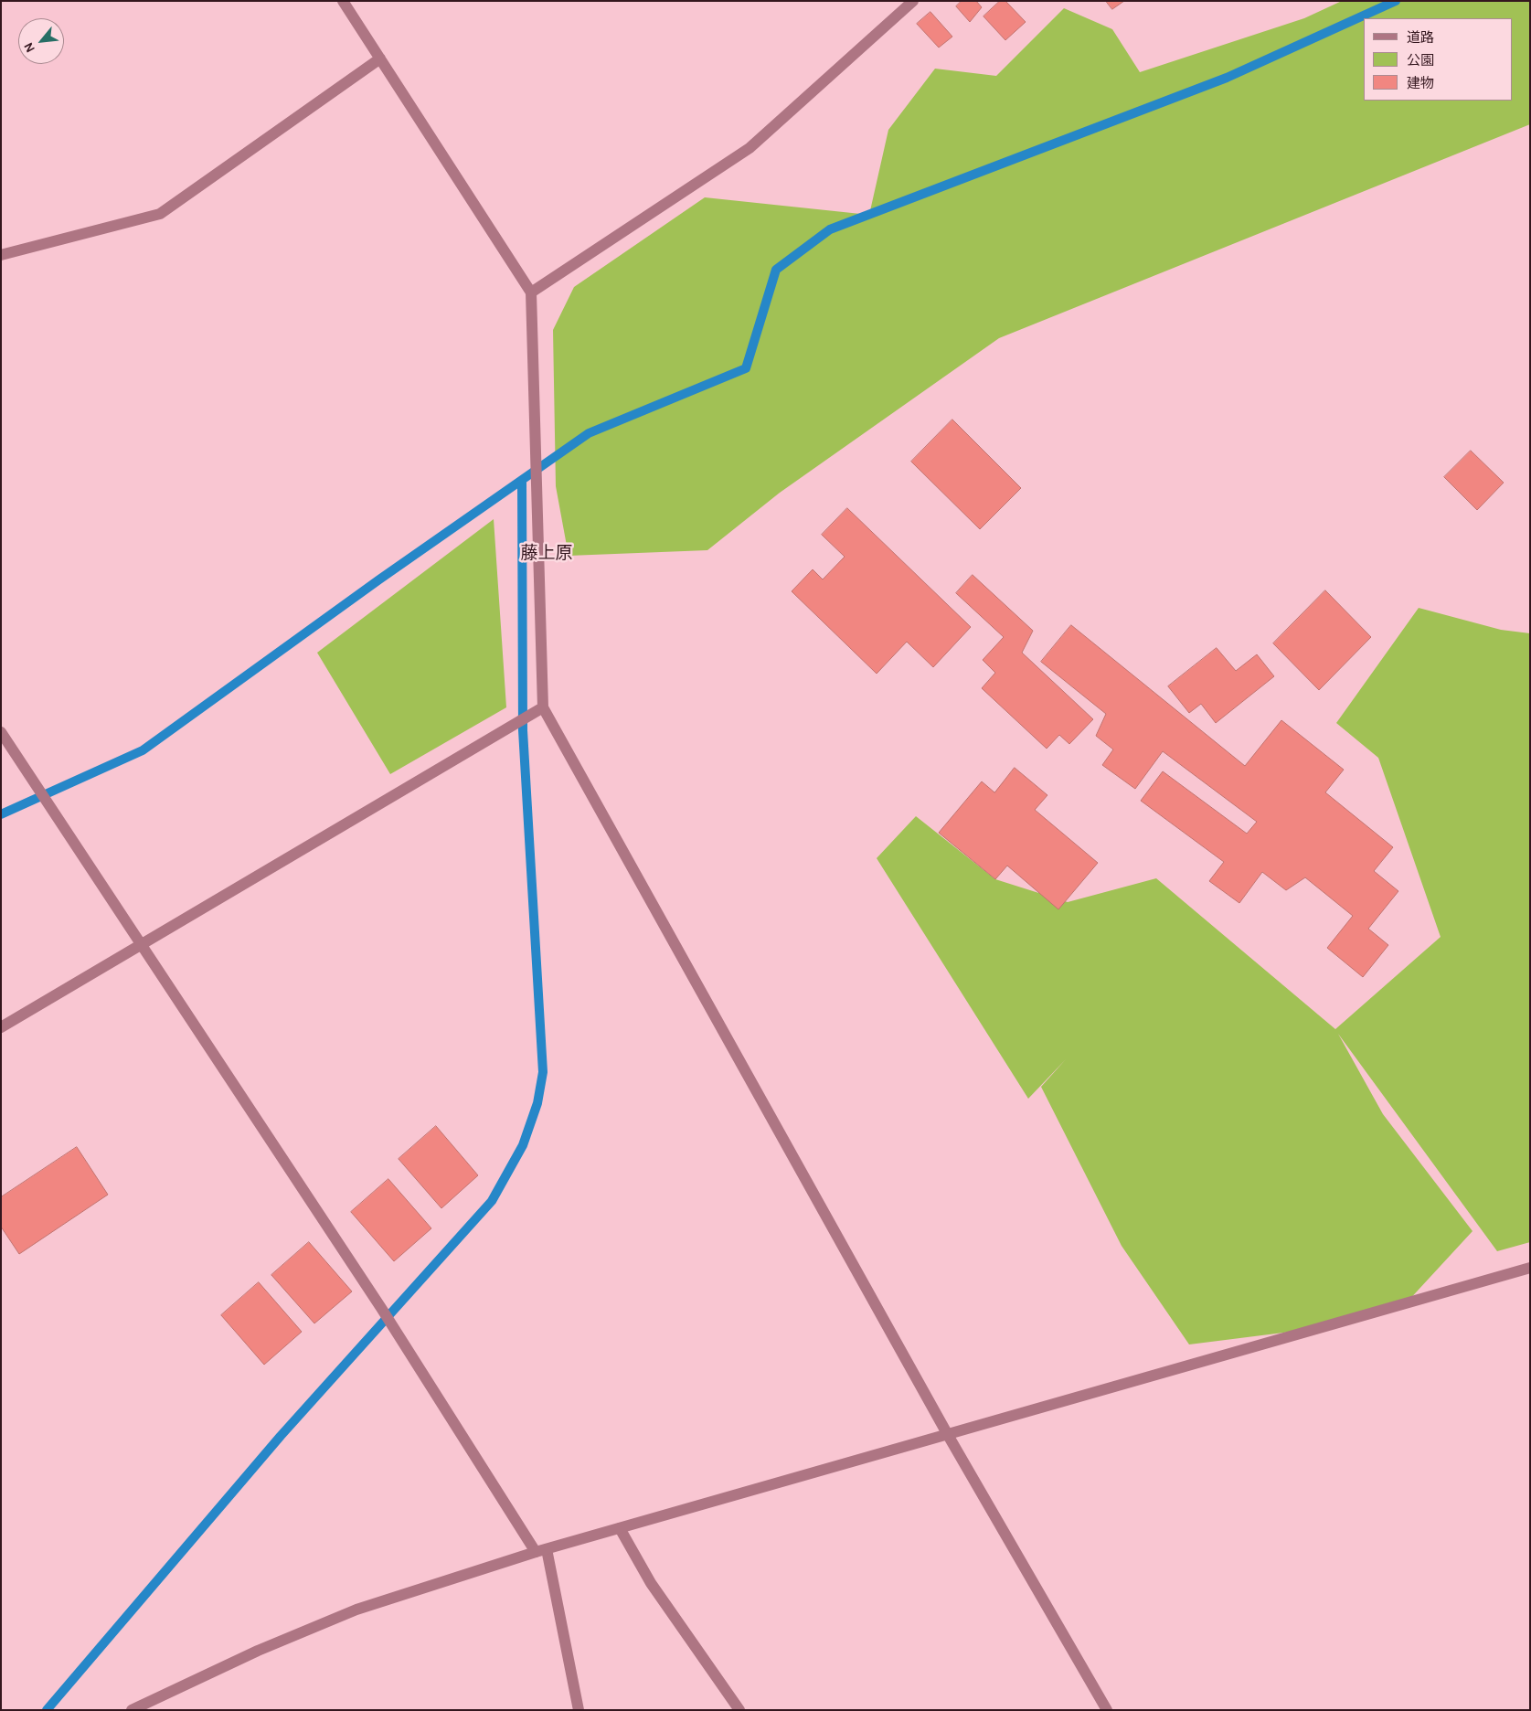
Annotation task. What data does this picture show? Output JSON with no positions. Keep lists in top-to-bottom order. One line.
{"districts":["藤上原"],"legend":["道路","公園","建物"],"north":"bottom left"}
